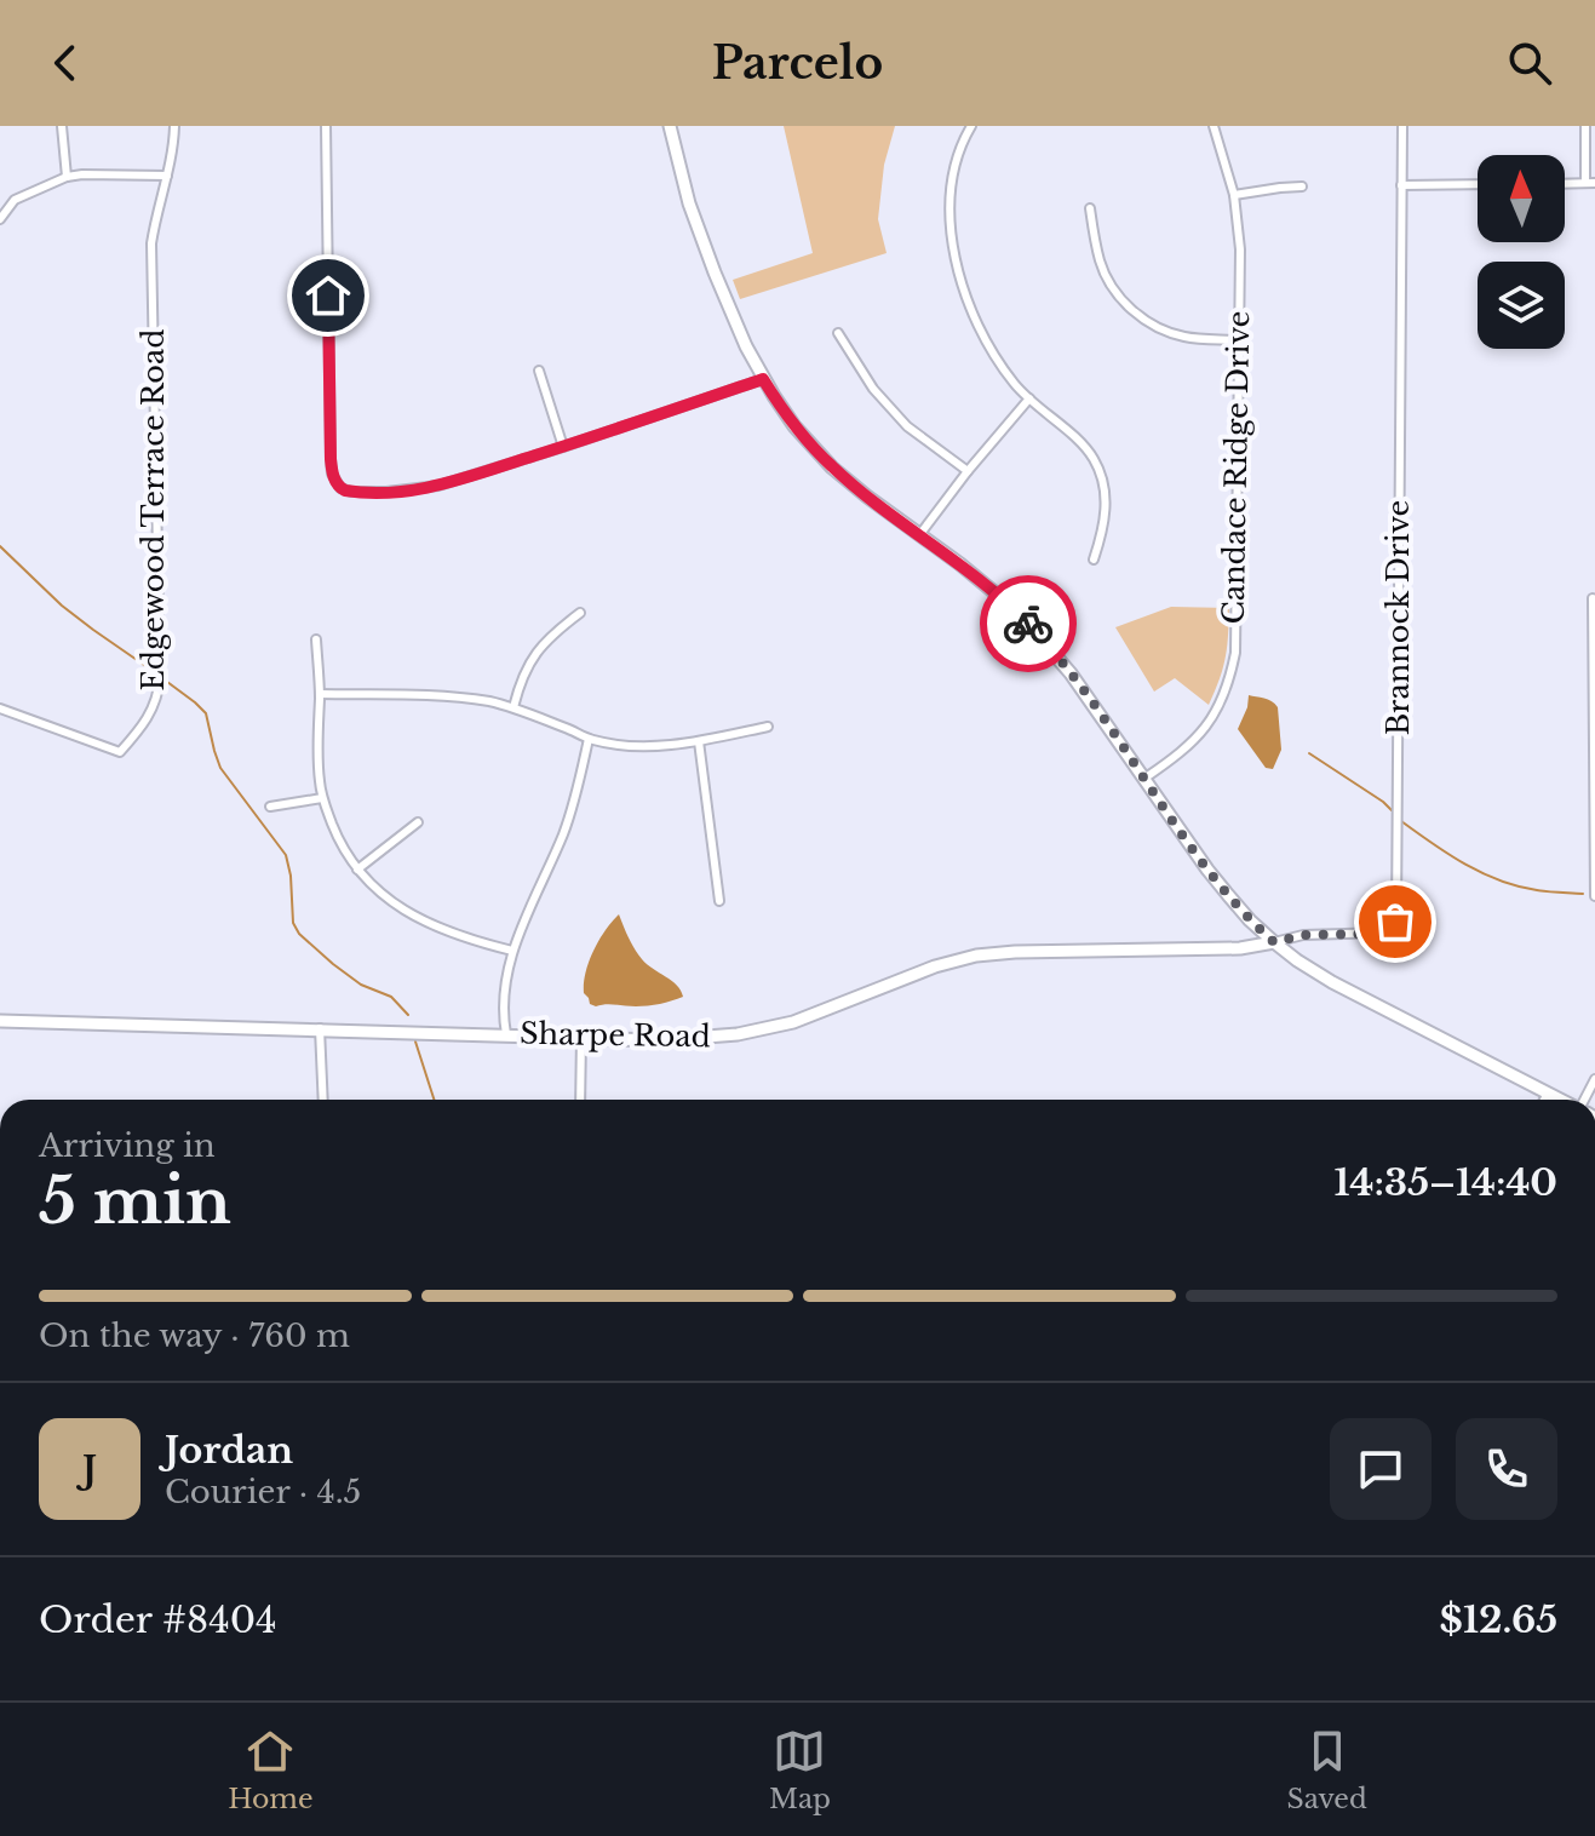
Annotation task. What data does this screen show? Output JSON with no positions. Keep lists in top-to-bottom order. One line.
{"streets":{"street":["Candace Ridge Drive","Edgewood Terrace Road","Brannock Drive","Sharpe Road"]},"crossings":[["Brannock Drive","Sharpe Road"]],"north":"top","page":{"header":"Parcelo","heading":["5 min","Arriving in","14:35–14:40"],"panel":["Jordan","Courier · 4.5","Order #8404","$12.65"],"bar":"On the way · 760 m","round":"J","tabs":["Home","Map","Saved"]}}
